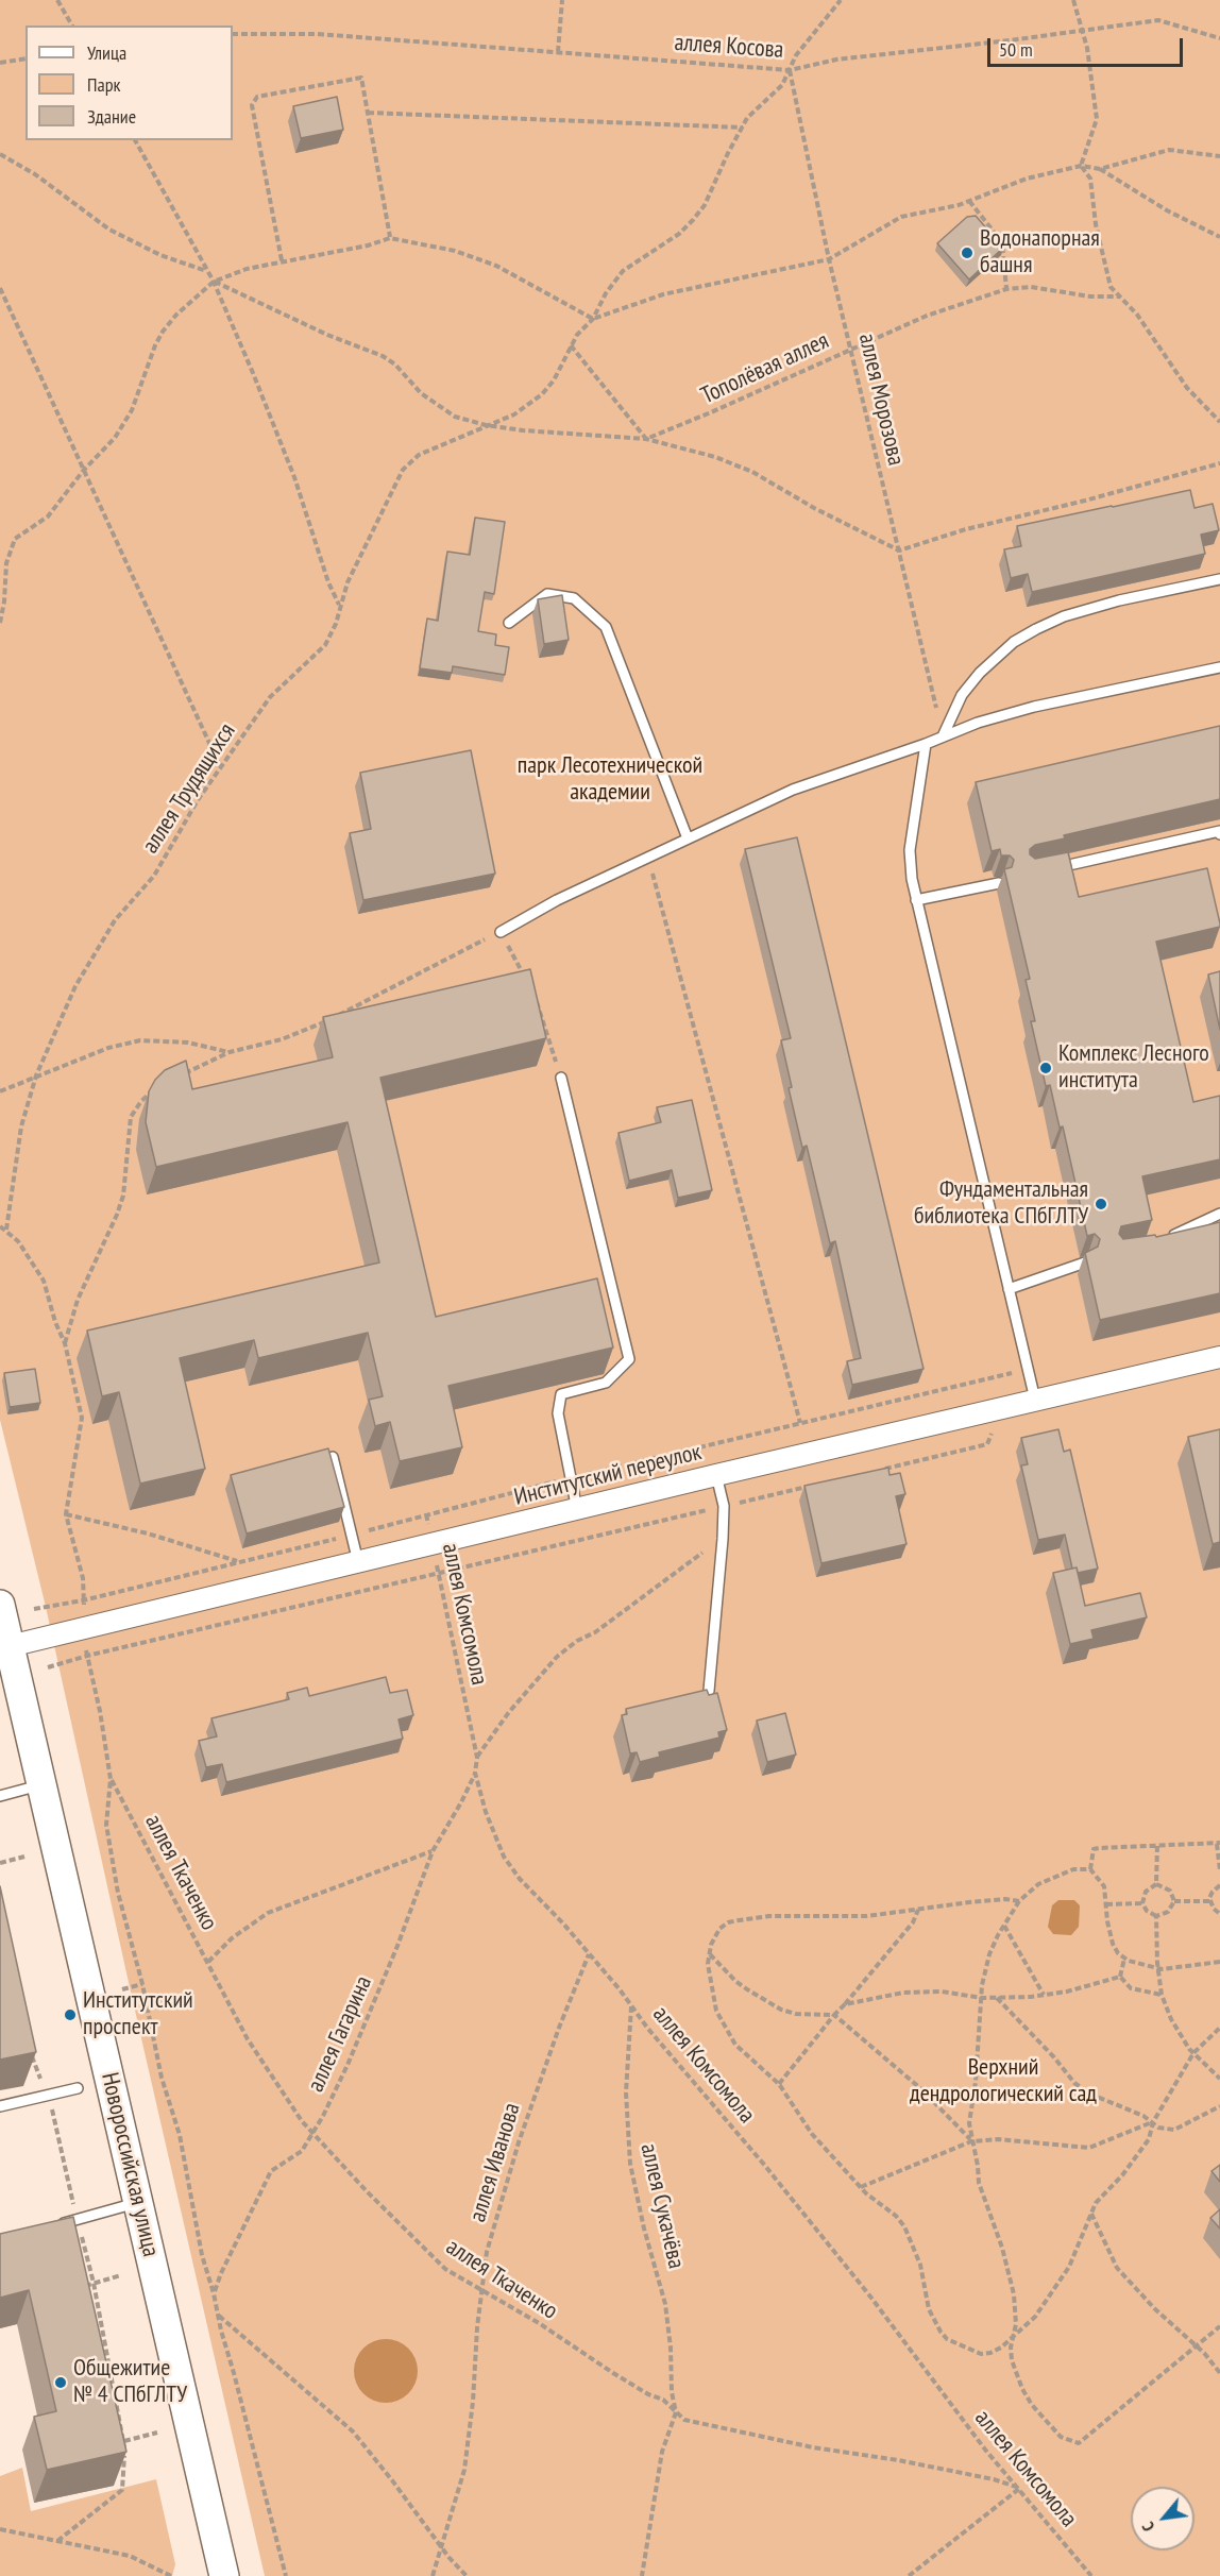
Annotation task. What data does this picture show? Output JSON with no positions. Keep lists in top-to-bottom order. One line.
{"streets":{"main road":["Новороссийская улица"],"street":["Институтский переулок"],"path":["аллея Косова","Тополёвая аллея","аллея Морозова","аллея Трудящихся","аллея Комсомола","аллея Ткаченко","аллея Гагарина","аллея Иванова","аллея Сукачёва"]},"crossings":[["аллея Косова","аллея Морозова"],["аллея Косова","аллея Трудящихся"],["Тополёвая аллея","аллея Морозова"],["аллея Морозова","аллея Трудящихся"],["Институтский переулок","аллея Комсомола"],["Институтский переулок","Новороссийская улица"],["аллея Комсомола","аллея Ткаченко"],["аллея Комсомола","аллея Гагарина"],["аллея Комсомола","аллея Иванова"],["аллея Комсомола","аллея Сукачёва"],["аллея Ткаченко","аллея Гагарина"],["аллея Ткаченко","аллея Иванова"],["аллея Ткаченко","аллея Сукачёва"]],"parks":["парк Лесотехнической академии","Верхний дендрологический сад"],"places":["Водонапорная башня","Комплекс Лесного института","Фундаментальная библиотека СПбГЛТУ","Институтский проспект","Общежитие № 4 СПбГЛТУ"],"legend":["Улица","Парк","Здание"],"scale_bar":"50 m","north":"bottom left"}
